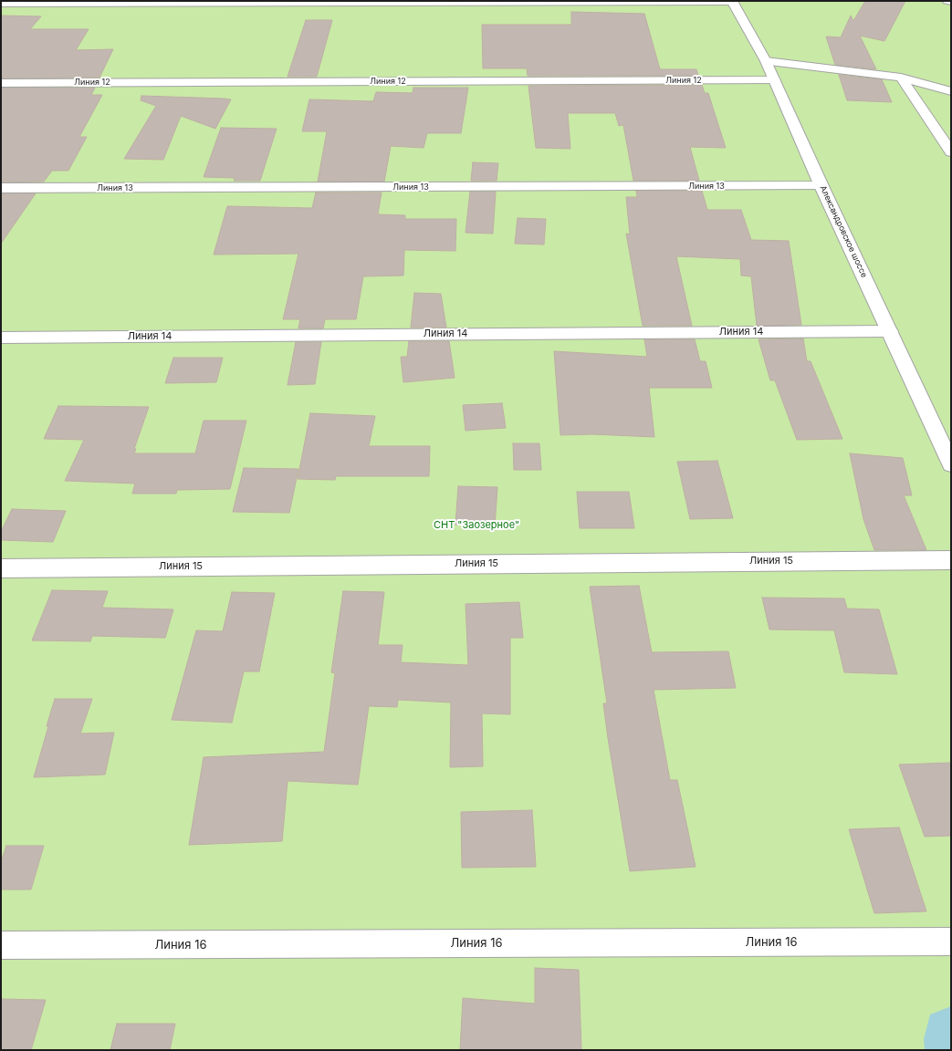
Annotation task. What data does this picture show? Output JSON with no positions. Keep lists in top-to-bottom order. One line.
{"streets":{"street":["Линия 12","Линия 13","Александровское шоссе","Линия 14","Линия 15","Линия 16"]},"crossings":[["Линия 12","Александровское шоссе"],["Линия 13","Александровское шоссе"],["Александровское шоссе","Линия 14"]],"parks":["СНТ \"Заозерное\""]}
